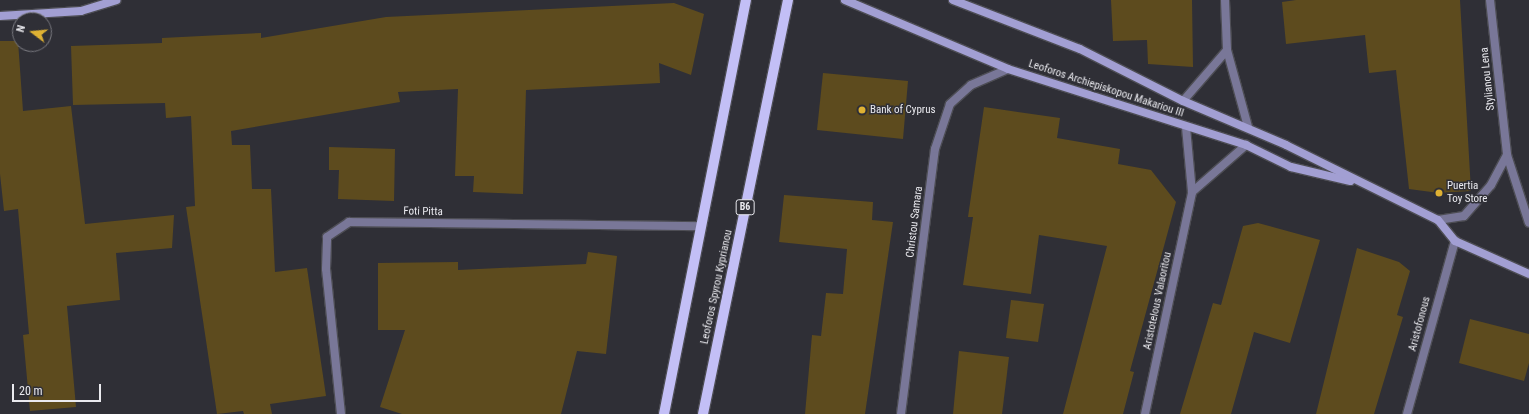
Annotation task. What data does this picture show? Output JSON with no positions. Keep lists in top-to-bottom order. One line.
{"streets":{"main road":["Leoforos Archiepiskopou Makariou III","B6","Leoforos Spyrou Kyprianou"],"street":["Stylianou Lena","Foti Pitta","Christou Samara","Aristotelous Valaoritou","Aristofonous"]},"crossings":[["Leoforos Archiepiskopou Makariou III","Christou Samara"],["Leoforos Archiepiskopou Makariou III","Aristotelous Valaoritou"],["Leoforos Archiepiskopou Makariou III","Aristofonous"]],"places":["Bank of Cyprus","Puertia Toy Store"],"scale_bar":"20 m","north":"left"}
